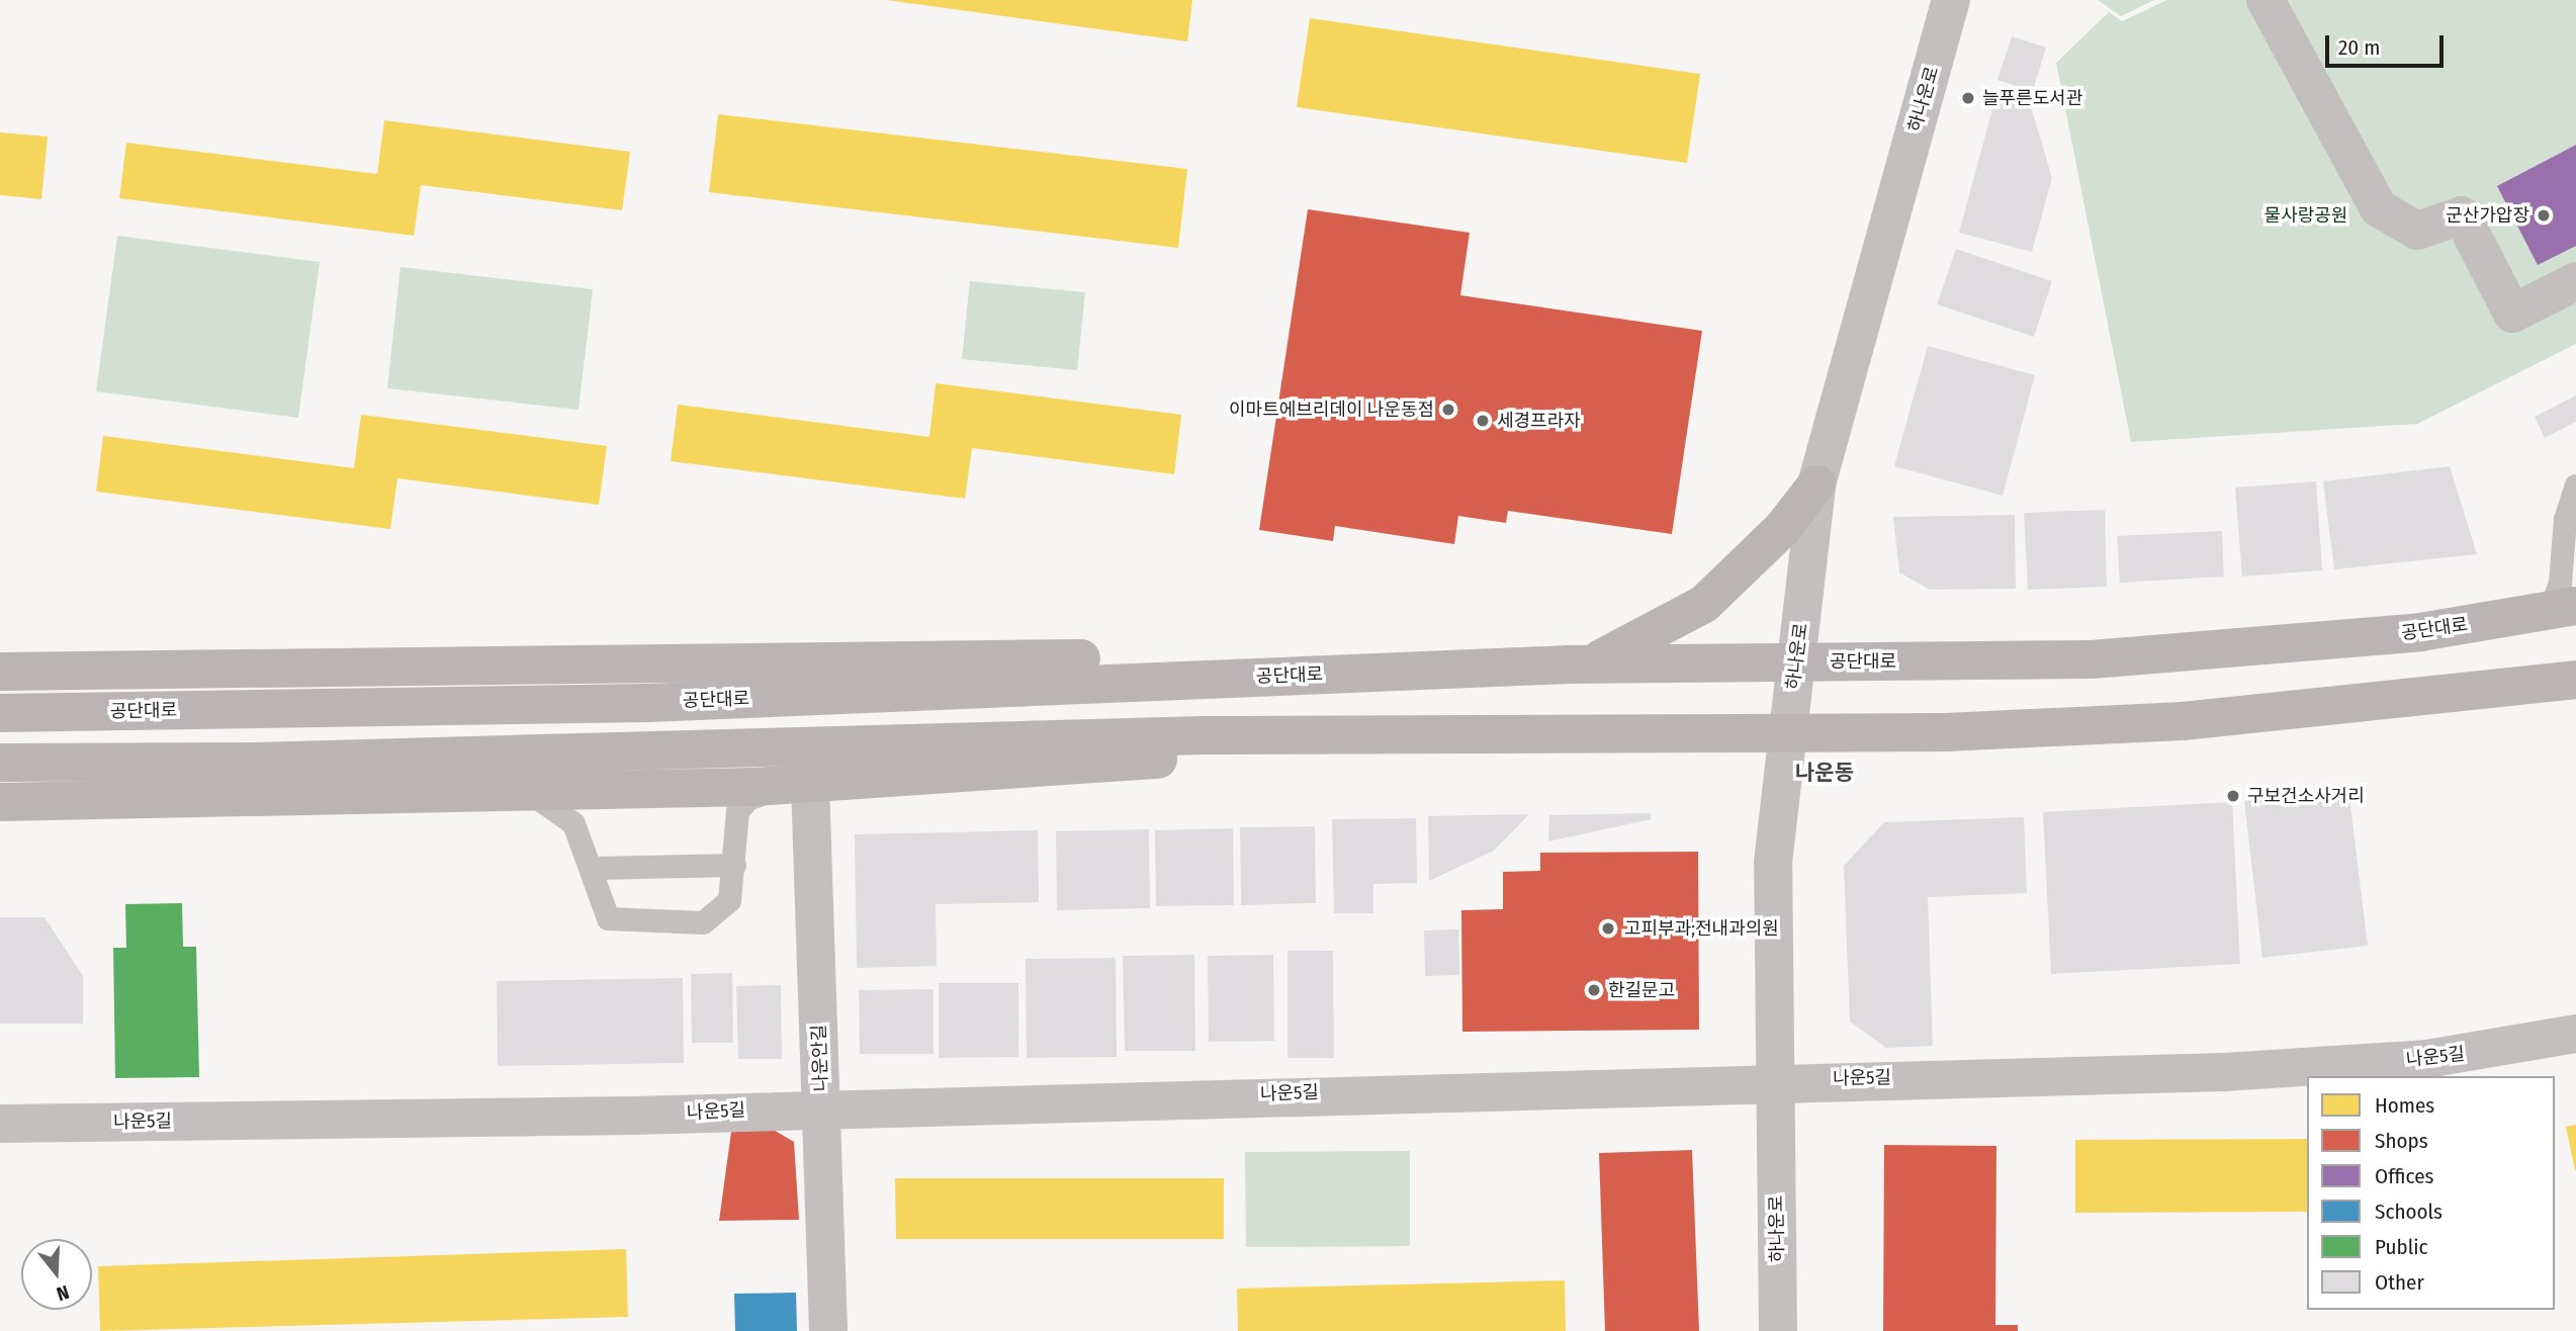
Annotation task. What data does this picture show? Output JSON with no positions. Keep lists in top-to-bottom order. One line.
{"streets":{"street":["하나운로","공단대로","나운5길","나운안길"]},"crossings":[["하나운로","공단대로"],["하나운로","나운5길"],["나운5길","나운안길"]],"districts":["나운동"],"parks":["물사랑공원"],"places":["늘푸른도서관","군산가압장","이마트에브리데이 나운동점","세경프라자","구보건소사거리","고피부과;전내과의원","한길문고"],"legend":["Homes","Shops","Offices","Schools","Public","Other"],"scale_bar":"20 m","north":"bottom"}
